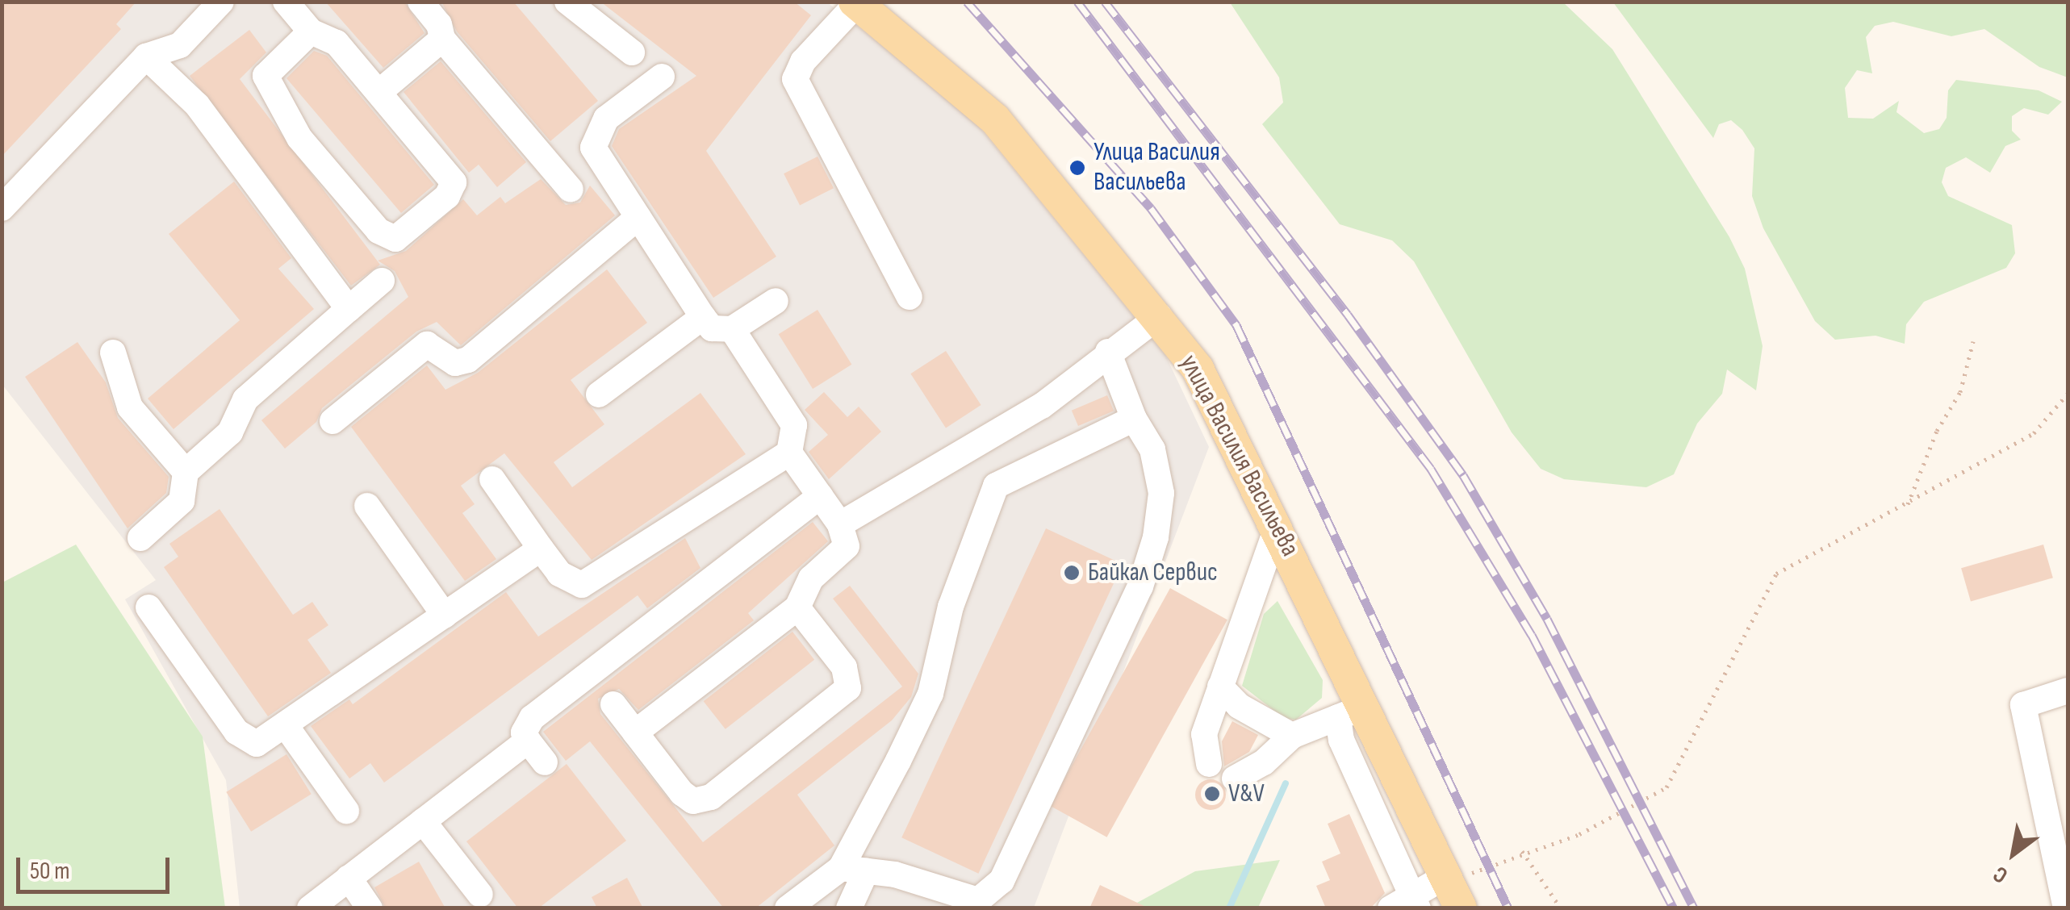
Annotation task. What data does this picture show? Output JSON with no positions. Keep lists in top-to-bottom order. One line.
{"streets":{"main road":["улица Василия Васильева"]},"places":["Улица Василия Васильева","Байкал Сервис","V&V"],"scale_bar":"50 m","north":"bottom left"}
